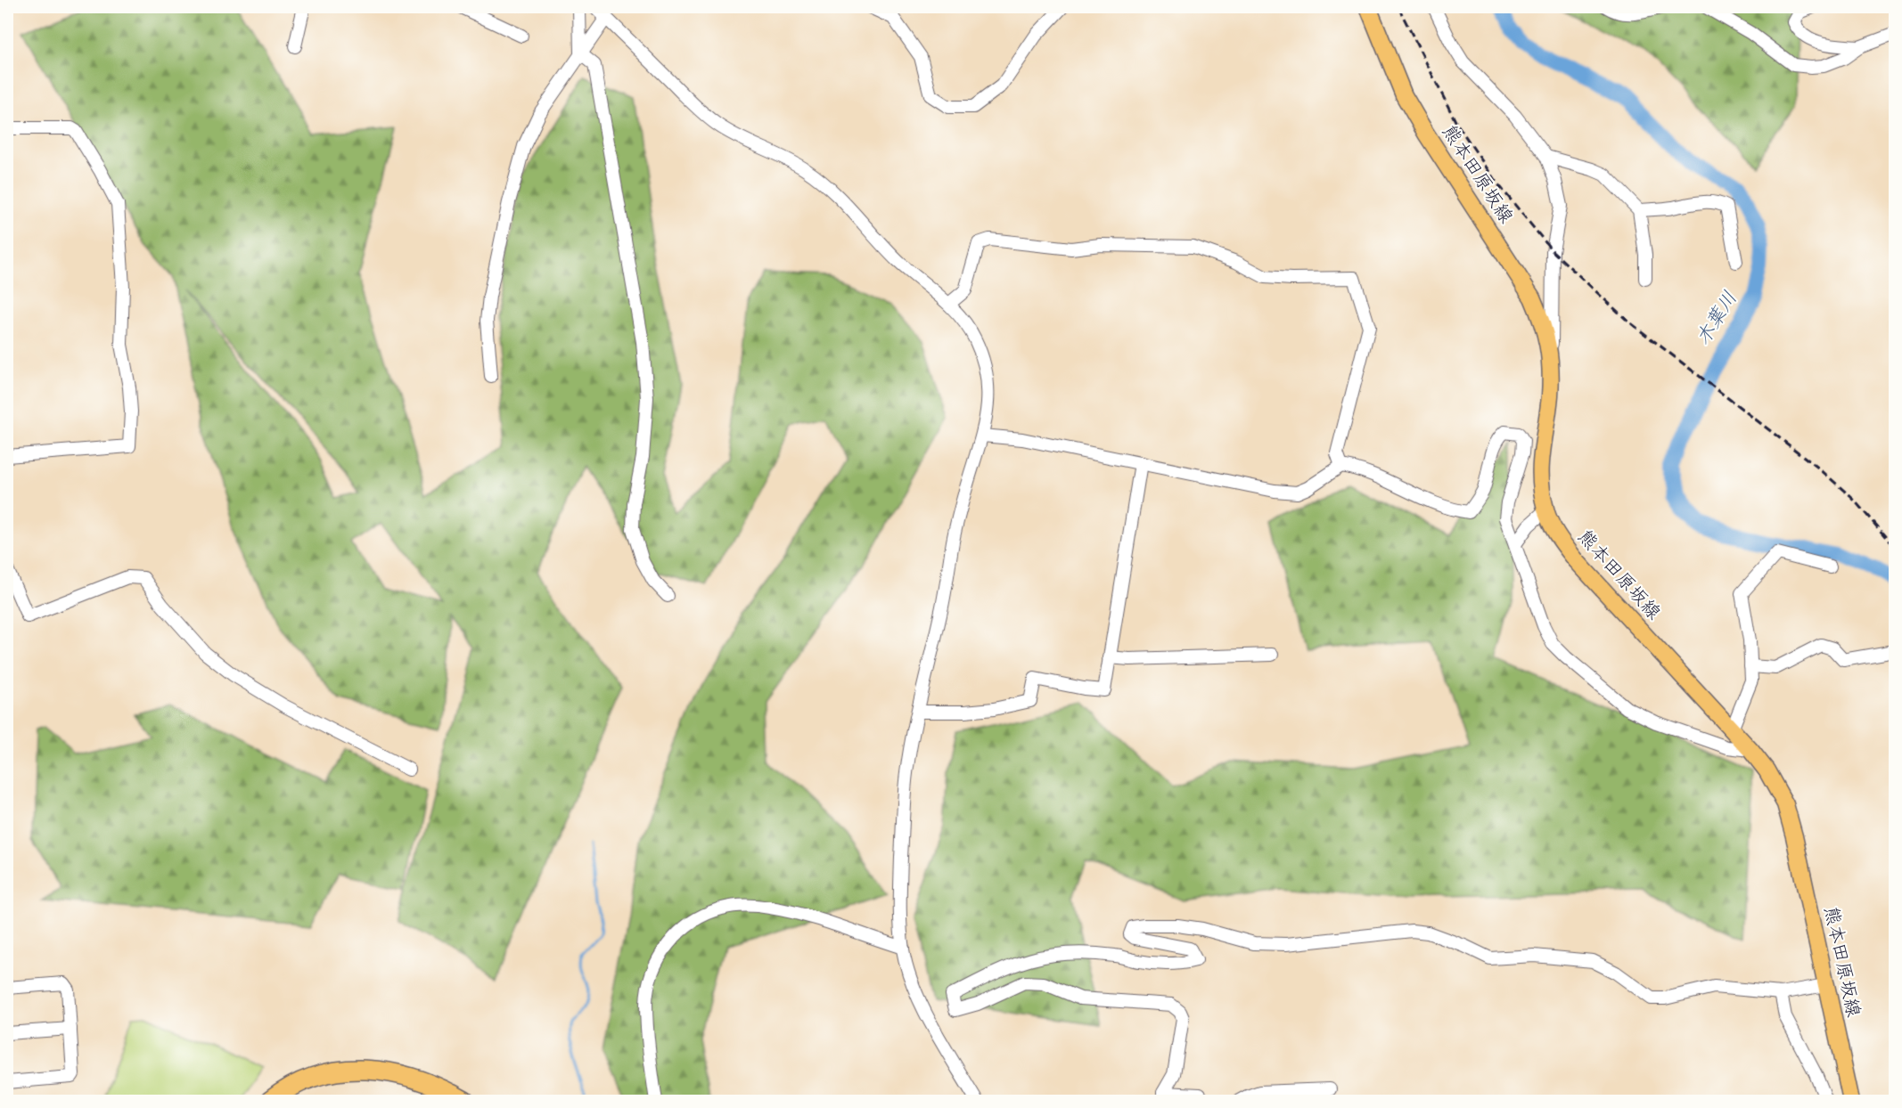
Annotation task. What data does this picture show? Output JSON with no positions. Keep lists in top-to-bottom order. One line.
{"streets":{"main road":["熊本田原坂線"]},"water":["木葉川"]}
